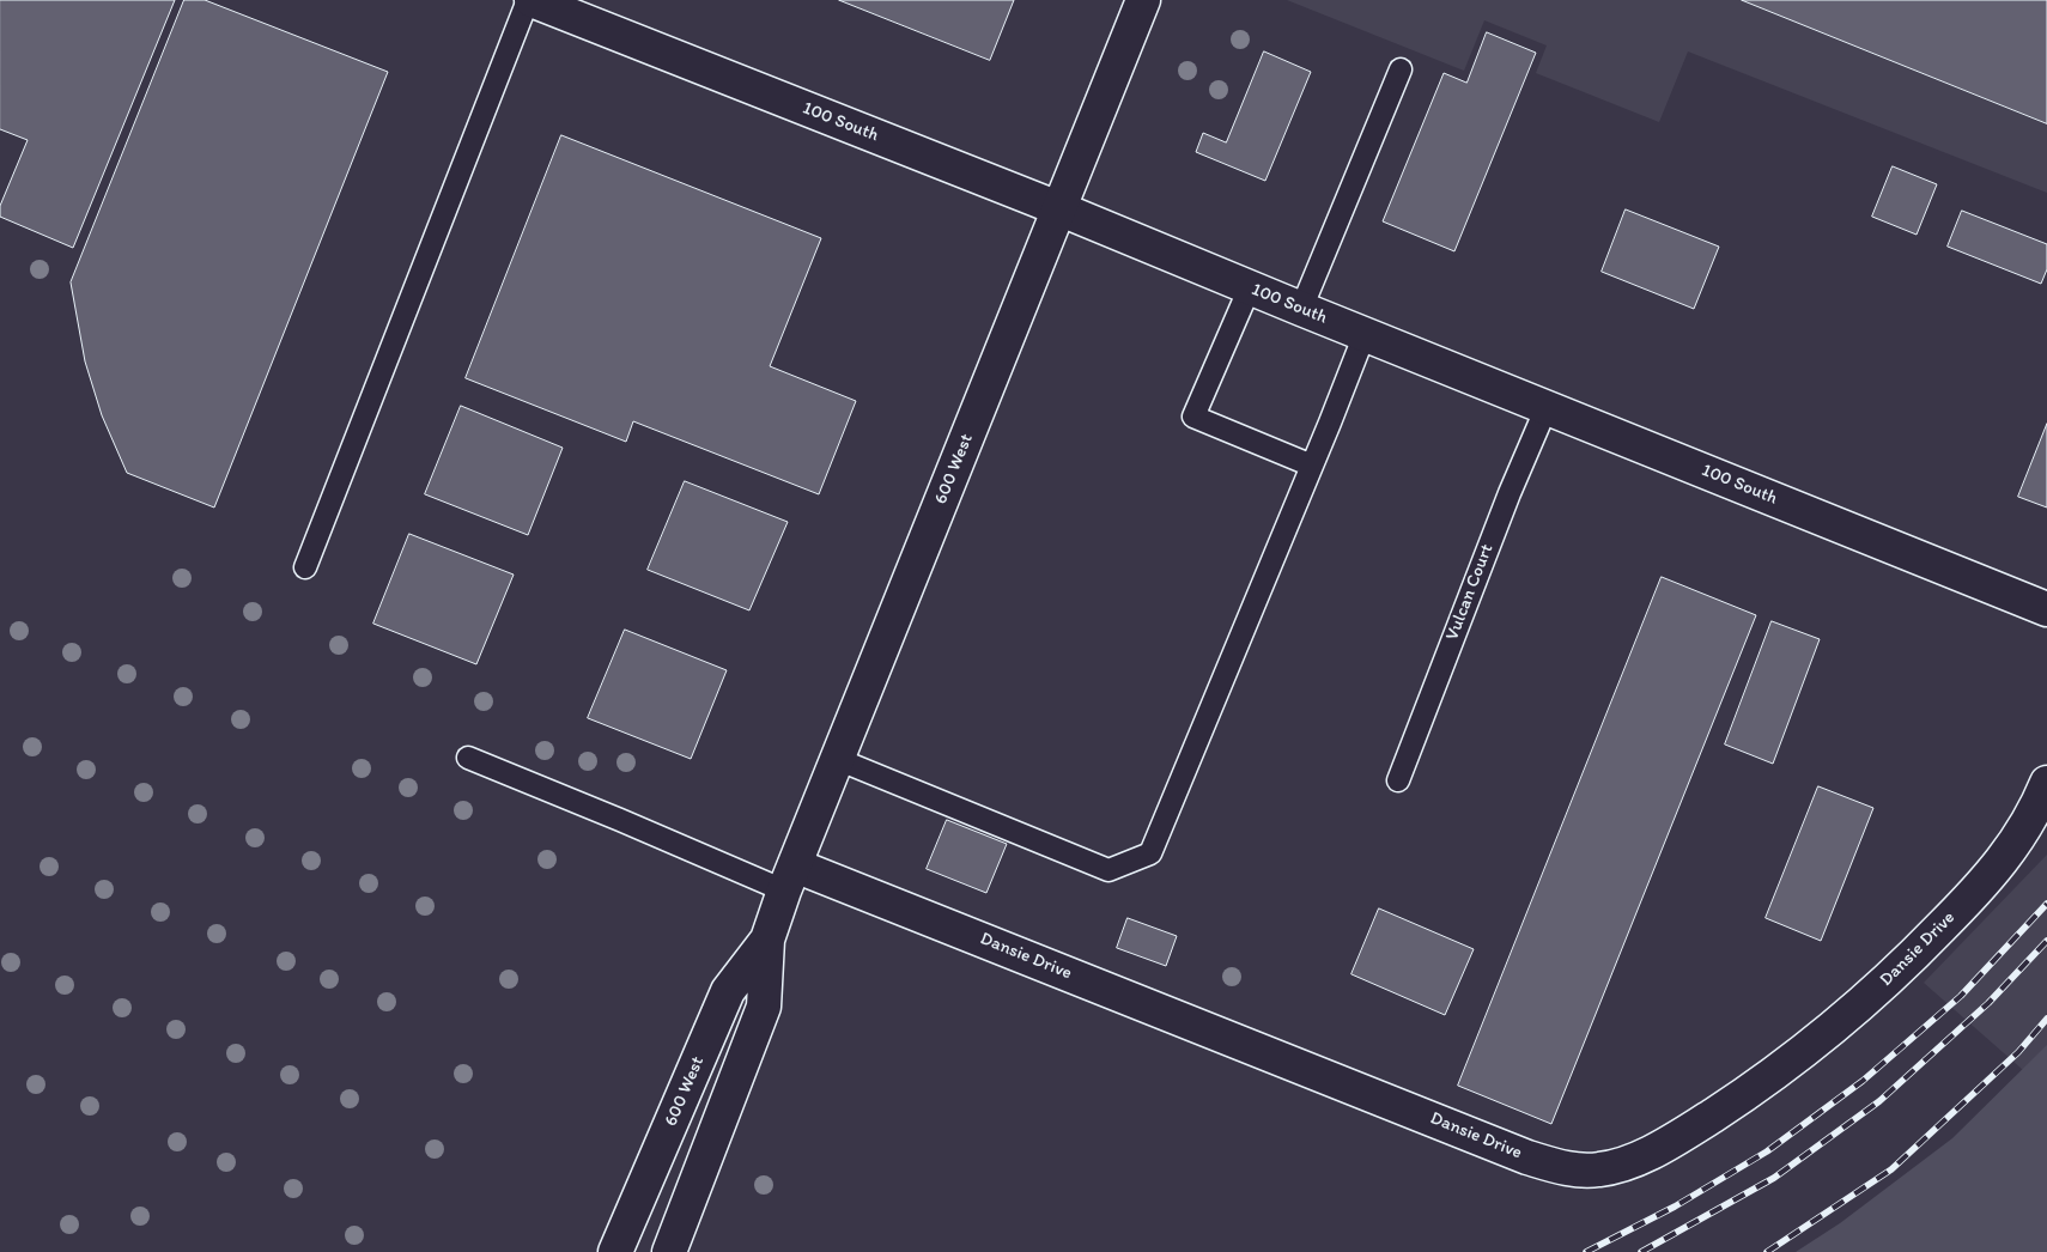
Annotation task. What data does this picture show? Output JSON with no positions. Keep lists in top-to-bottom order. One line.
{"streets":{"street":["100 South","600 West","Dansie Drive"],"lane":["Vulcan Court"]},"crossings":[["100 South","600 West"],["100 South","Vulcan Court"],["600 West","Dansie Drive"]]}
